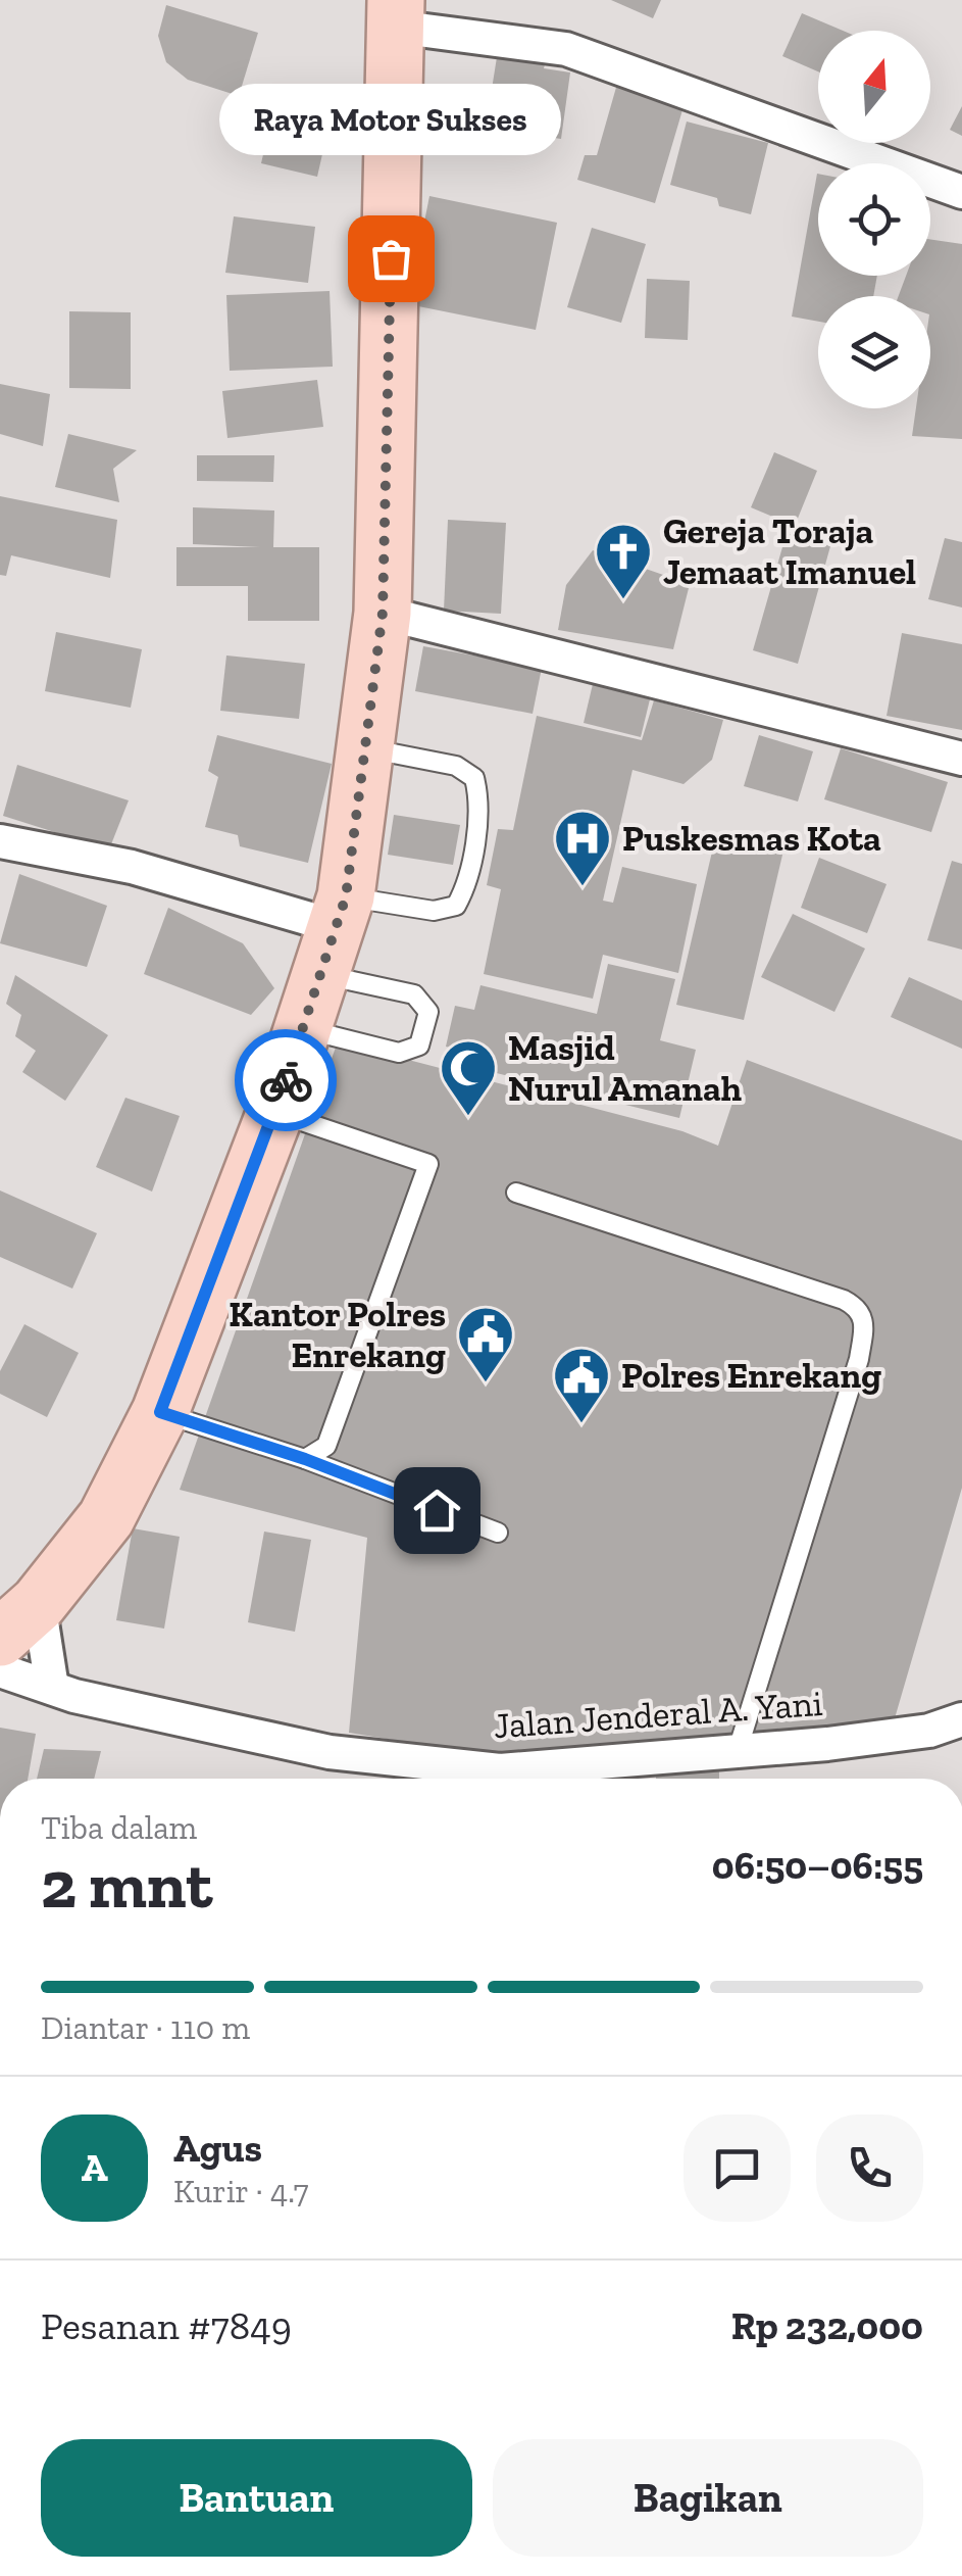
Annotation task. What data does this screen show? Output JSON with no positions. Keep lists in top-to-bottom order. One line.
{"streets":{"street":["Jalan Jenderal A. Yani"]},"places":{"other":["Raya Motor Sukses"],"church":["Gereja Toraja Jemaat Imanuel"],"hospital":["Puskesmas Kota"],"mosque":["Masjid Nurul Amanah"],"public building":["Kantor Polres Enrekang","Polres Enrekang"]},"north":"top","page":{"bubble":"Raya Motor Sukses","heading":["2 mnt","Tiba dalam","06:50–06:55"],"panel":["Agus","Kurir · 4.7","Pesanan #7849","Rp 232,000"],"bar":"Diantar · 110 m","round":"A","buttons":["Bantuan","Bagikan"]}}
